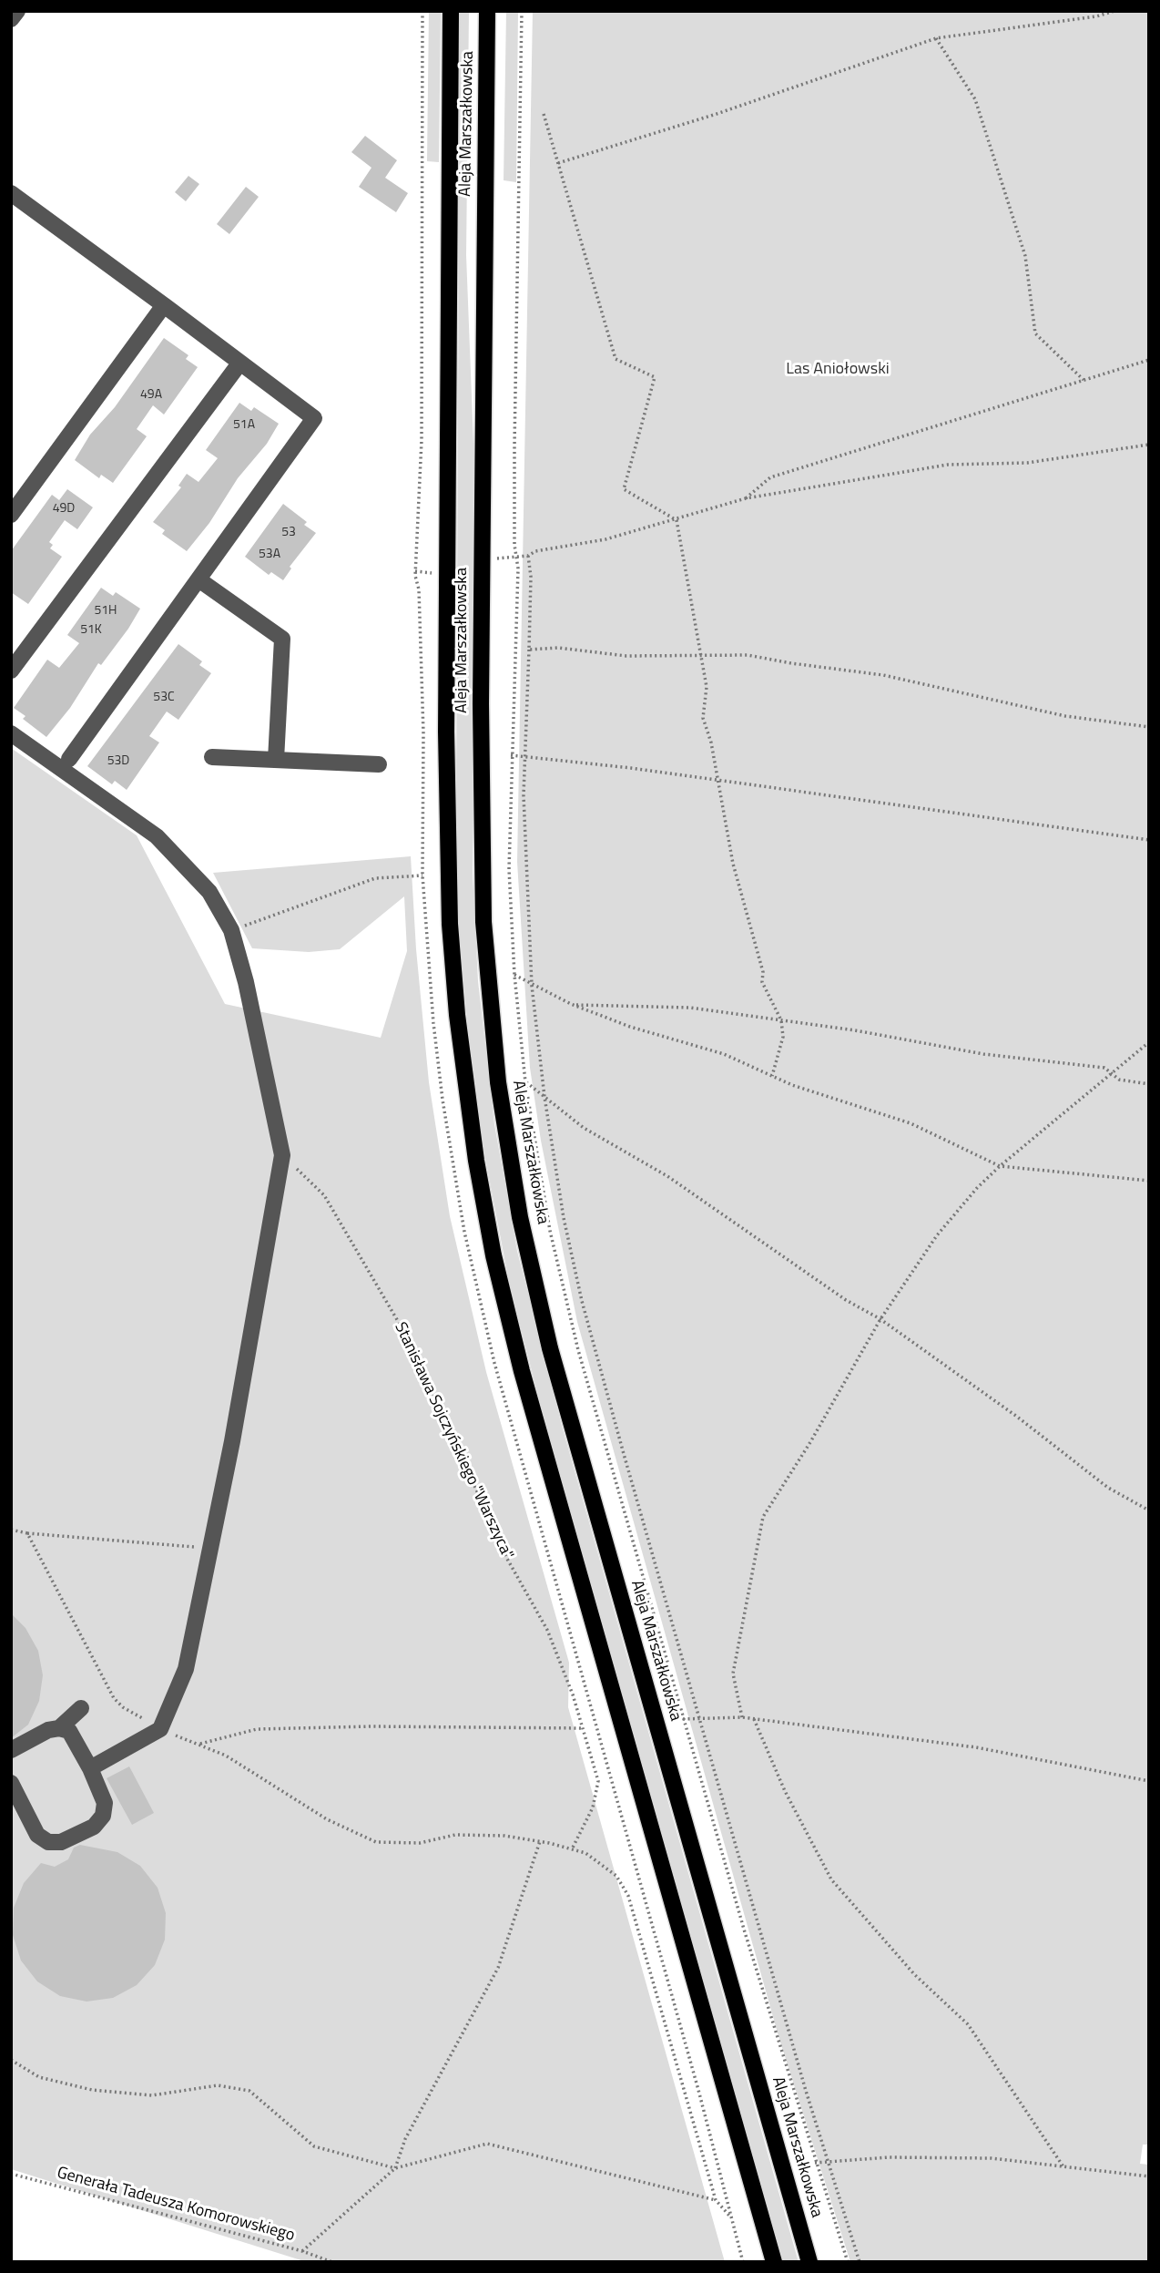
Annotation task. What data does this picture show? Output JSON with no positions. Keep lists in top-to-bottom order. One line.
{"streets":{"main road":["Aleja Marszałkowska"],"path":["Stanisława Sojczyńskiego \"Warszyca\"","Generała Tadeusza Komorowskiego"]},"parks":["Las Aniołowski"],"house_numbers":["49A","51A","49D","53","53A","51H","51K","53C","53D"]}
